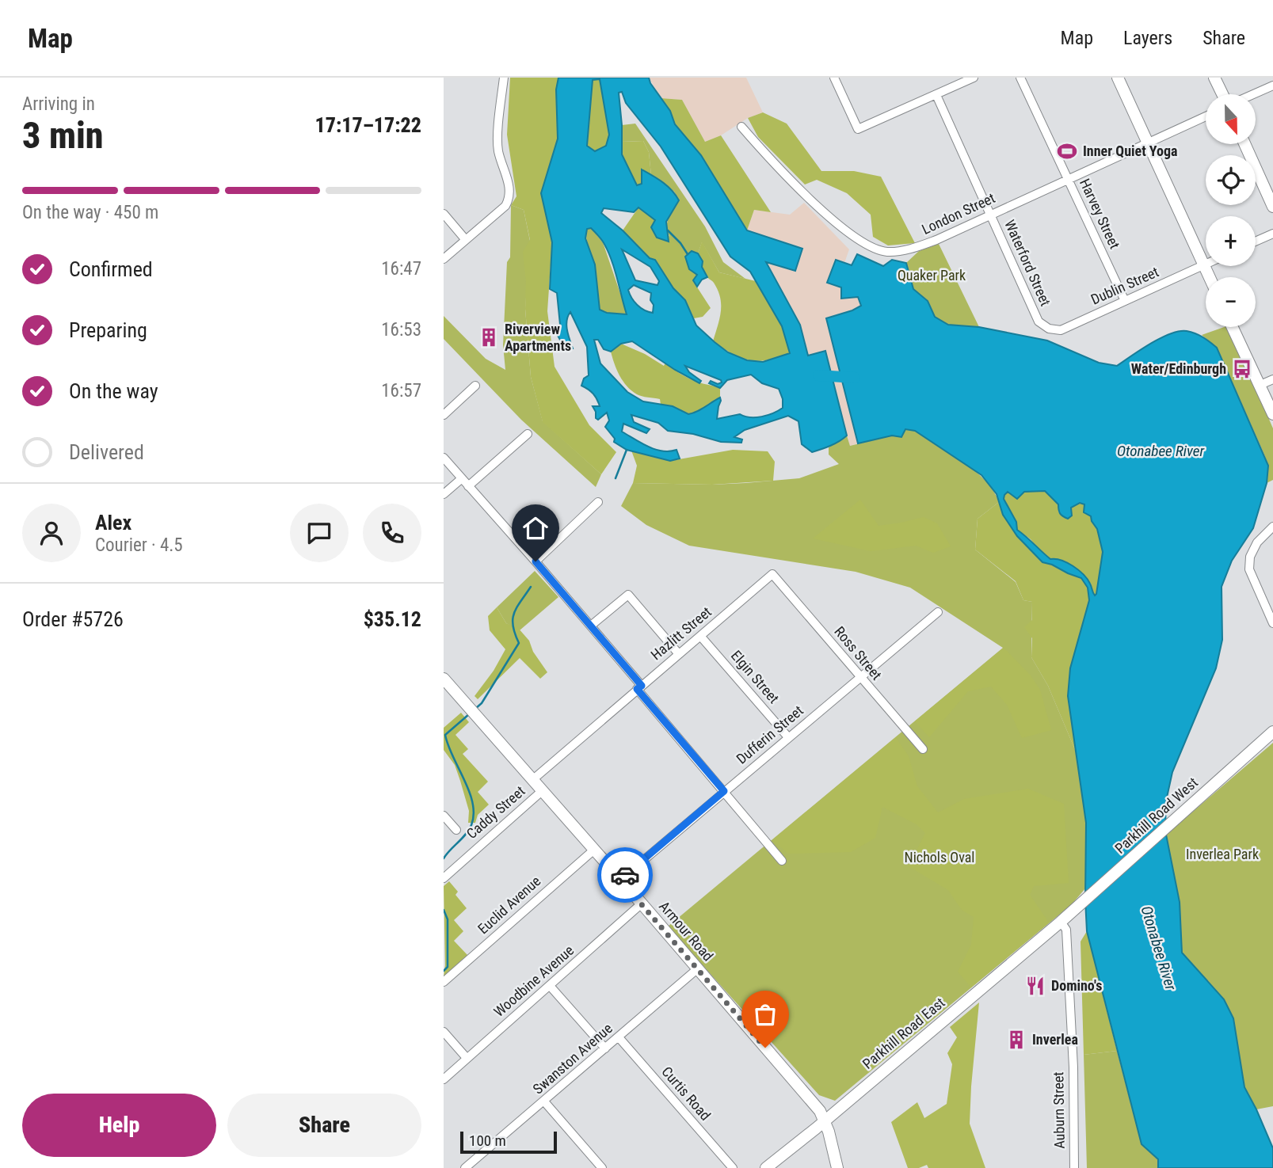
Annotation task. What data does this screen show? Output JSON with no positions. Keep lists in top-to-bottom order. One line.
{"streets":{"main road":["Parkhill Road West","Armour Road","Parkhill Road East"],"street":["London Street","Harvey Street","Waterford Street","Dublin Street","Hazlitt Street","Ross Street","Elgin Street","Dufferin Street","Caddy Street","Euclid Avenue","Woodbine Avenue","Swanston Avenue","Curtis Road","Auburn Street"]},"crossings":[["London Street","Harvey Street"],["London Street","Waterford Street"],["Harvey Street","Dublin Street"],["Waterford Street","Dublin Street"],["Hazlitt Street","Ross Street"],["Hazlitt Street","Elgin Street"],["Hazlitt Street","Armour Road"],["Ross Street","Dufferin Street"],["Elgin Street","Dufferin Street"],["Dufferin Street","Armour Road"],["Caddy Street","Armour Road"],["Parkhill Road West","Parkhill Road East"],["Parkhill Road West","Auburn Street"],["Euclid Avenue","Armour Road"],["Armour Road","Woodbine Avenue"],["Armour Road","Parkhill Road East"],["Armour Road","Swanston Avenue"],["Parkhill Road East","Auburn Street"],["Swanston Avenue","Curtis Road"]],"water":["Otonabee River"],"parks":["Quaker Park","Inverlea Park","Nichols Oval"],"places":{"sports":["Inner Quiet Yoga"],"building":["Riverview Apartments","Inverlea"],"bus stop":["Water/Edinburgh"],"restaurant":["Domino's"]},"scale_bar":"100 m","north":"bottom","page":{"header":"Map","nav":["Map","Layers","Share"],"heading":["3 min","Arriving in","17:17–17:22"],"panel":["Alex","Courier · 4.5","Order #5726","$35.12"],"map_buttons":["+","−"],"bar":"On the way · 450 m","list":[["Confirmed","16:47"],["Preparing","16:53"],["On the way","16:57"],"Delivered"],"buttons":["Help","Share"],"scale":"100 m"}}
